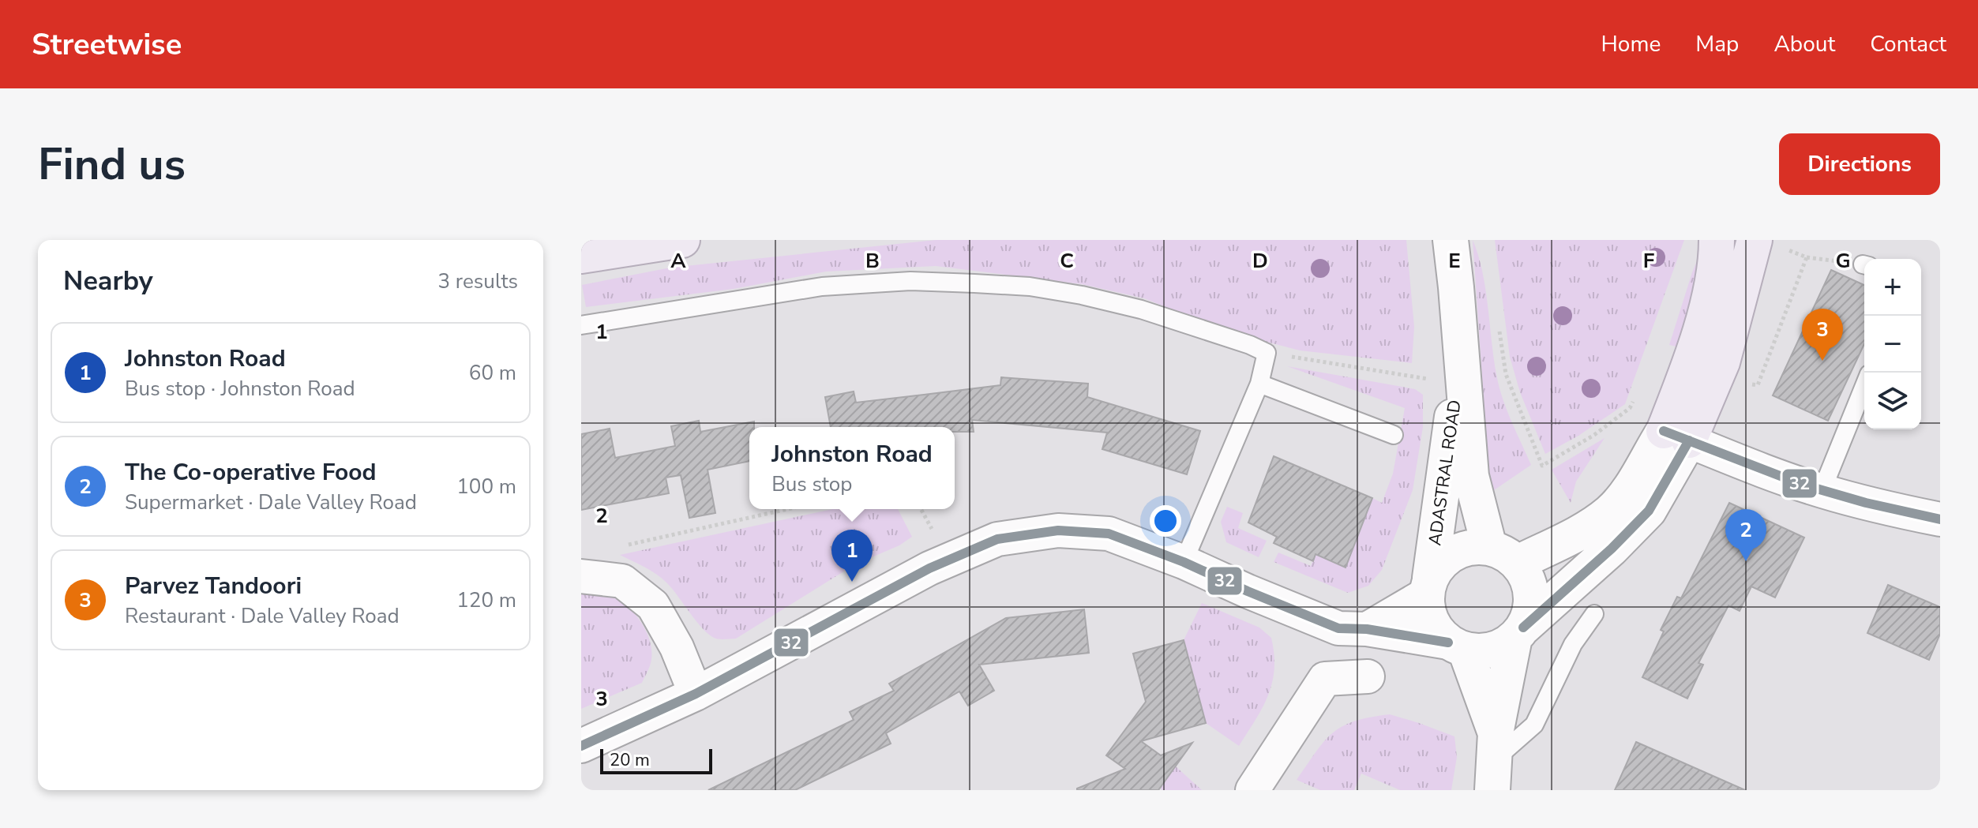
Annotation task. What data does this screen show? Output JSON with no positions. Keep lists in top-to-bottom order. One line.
{"streets":{"street":["ADASTRAL ROAD"]},"lines":["transit line 32"],"scale_bar":"20 m","page":{"header":"Streetwise","nav":["Home","Map","About","Contact"],"buttons":"Directions","title":"Find us","heading":["Nearby","3 results"],"map_buttons":["+","−"],"pins":["3","2","1"],"list":[{"mark":"1","name":"Johnston Road","note":"Bus stop · Johnston Road","value":"60 m"},{"mark":"2","name":"The Co-operative Food","note":"Supermarket · Dale Valley Road","value":"100 m"},{"mark":"3","name":"Parvez Tandoori","note":"Restaurant · Dale Valley Road","value":"120 m"}],"popup":["Johnston Road","Bus stop"],"scale":"20 m"},"grid":{"columns":["A","B","C","D","E","F","G"],"rows":["1","2","3"]}}
